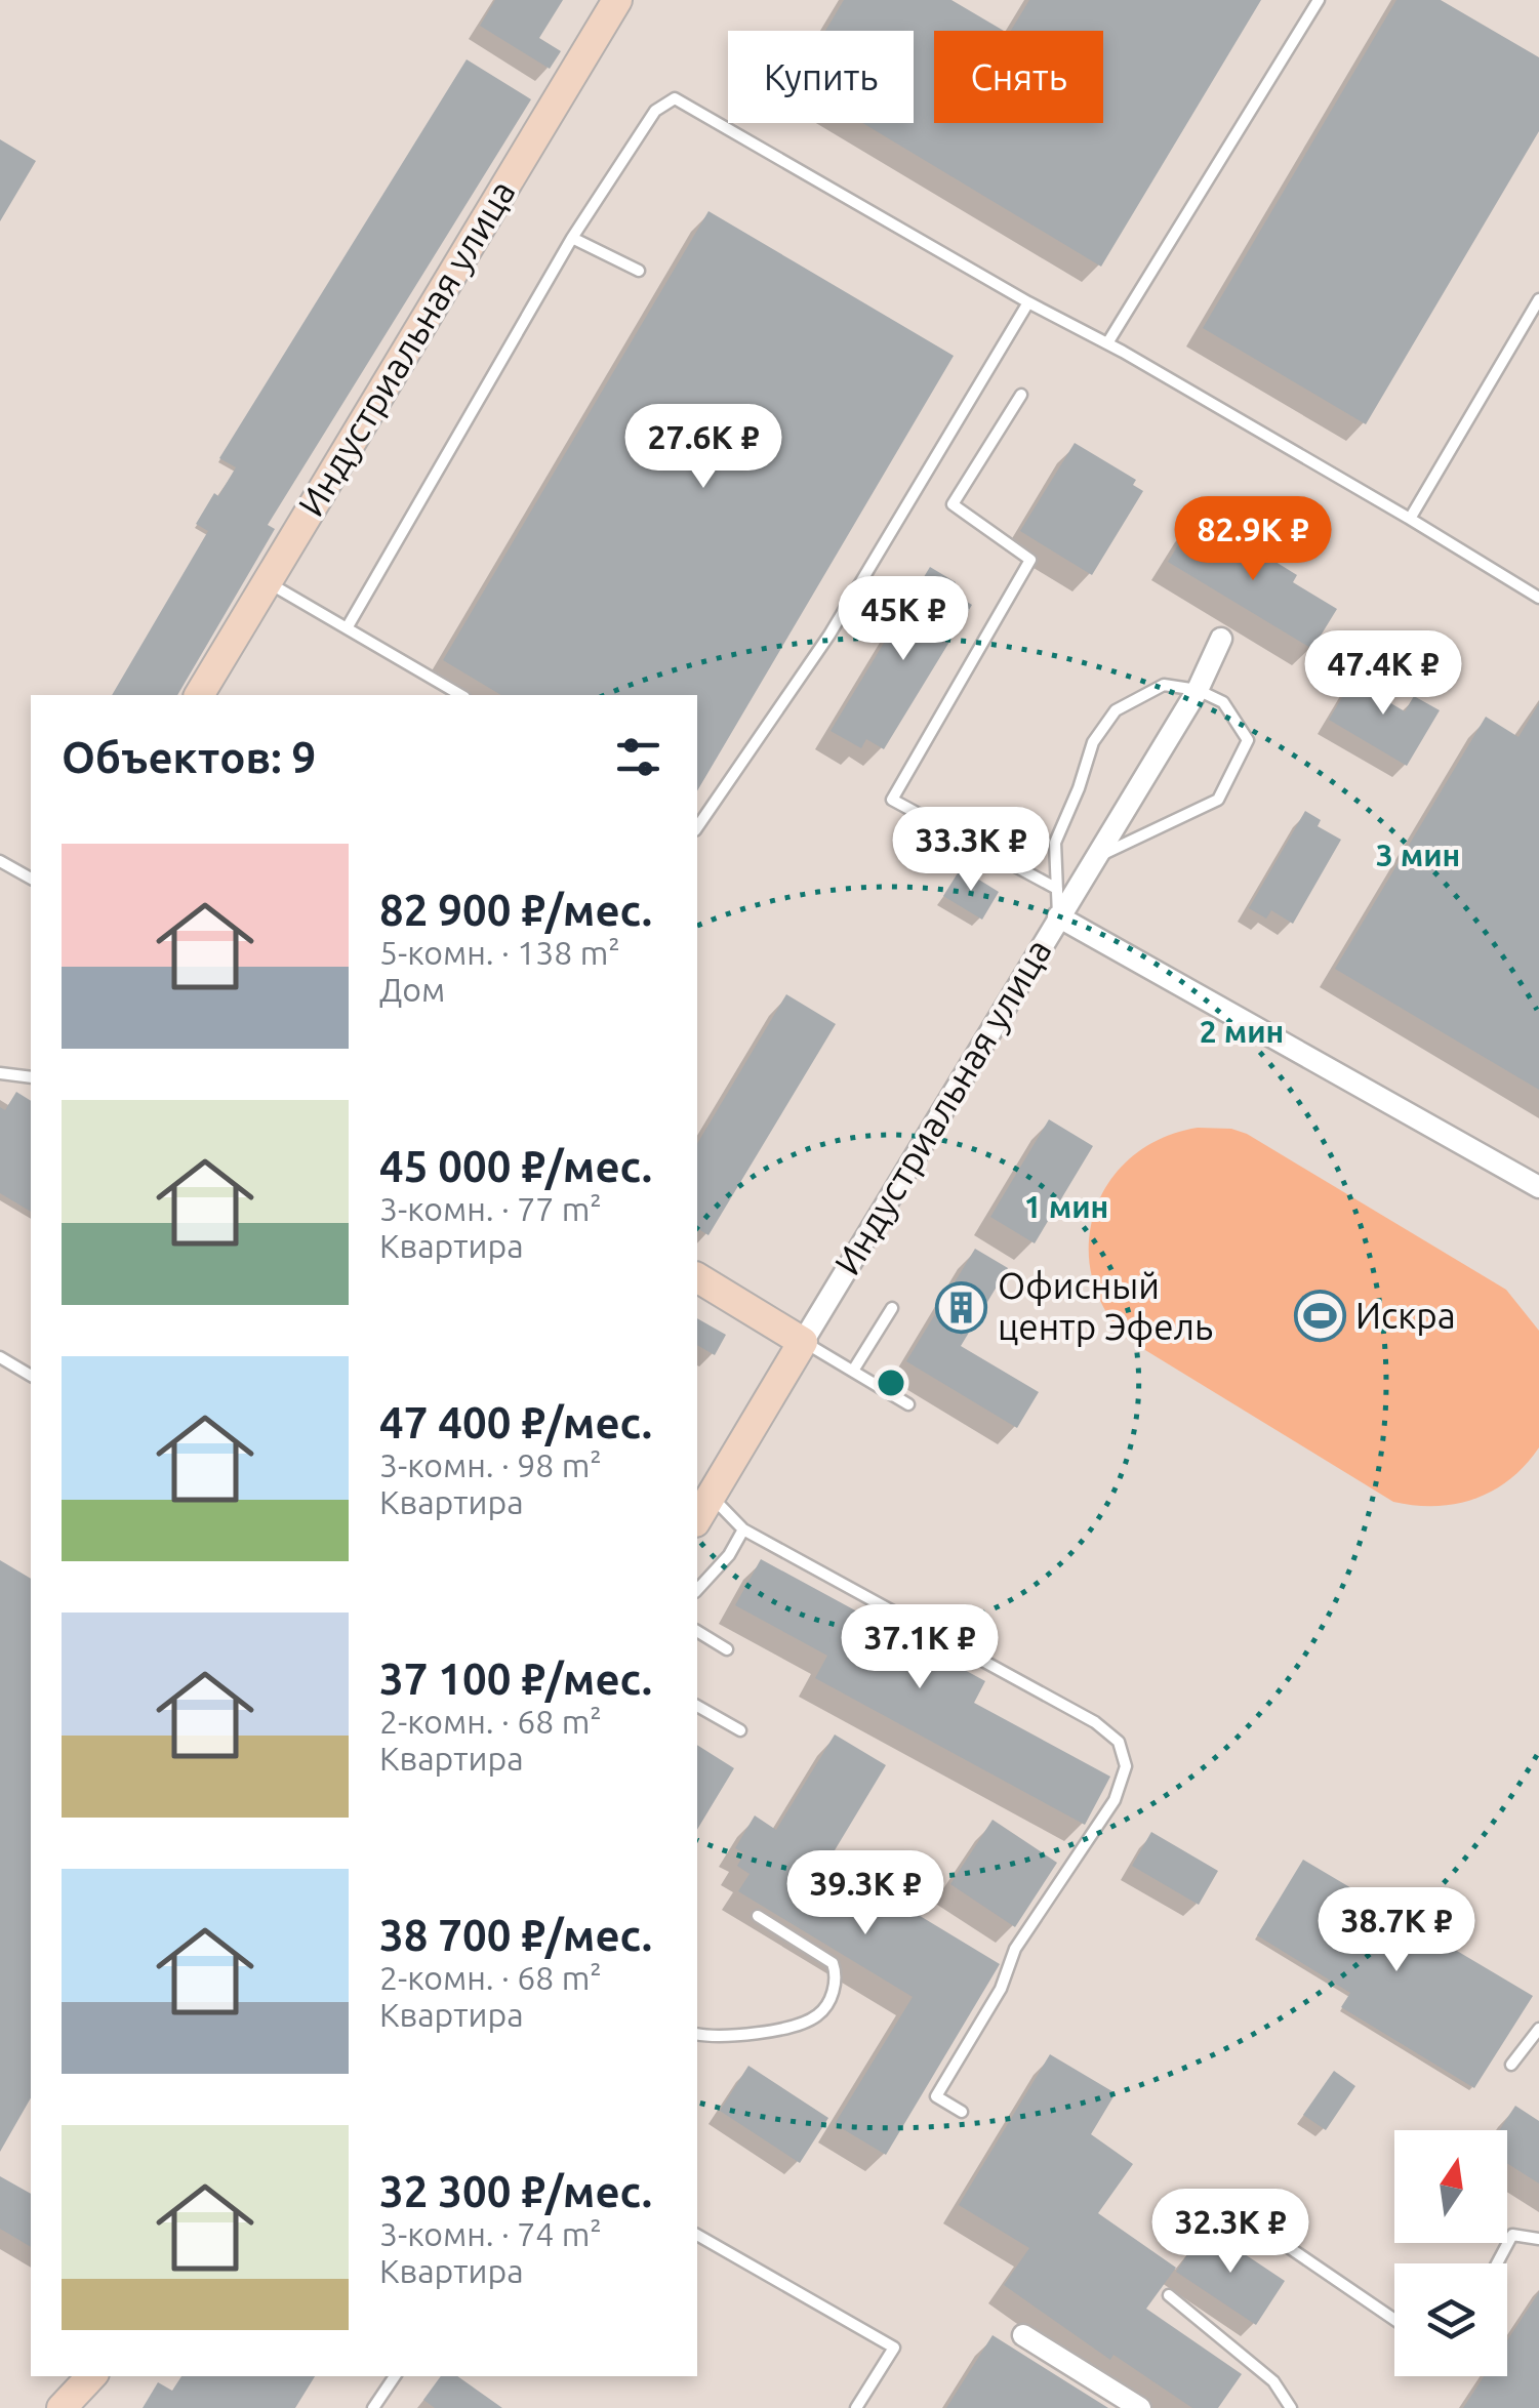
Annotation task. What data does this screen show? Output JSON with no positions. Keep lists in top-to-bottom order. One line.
{"streets":{"street":["Индустриальная улица"]},"places":{"building":["Офисный центр Эфель"],"sports":["Искра"]},"north":"top","page":{"chip":["Купить","Снять"],"price":["27.6K ₽","82.9K ₽","45K ₽","47.4K ₽","33.3K ₽","37.1K ₽","39.3K ₽","38.7K ₽","32.3K ₽"],"heading":"Объектов: 9","list":[{"name":"82 900 ₽/мес.","note":"5-комн. · 138 m² · Дом"},{"name":"45 000 ₽/мес.","note":"3-комн. · 77 m² · Квартира"},{"name":"47 400 ₽/мес.","note":"3-комн. · 98 m² · Квартира"},{"name":"37 100 ₽/мес.","note":"2-комн. · 68 m² · Квартира"},{"name":"38 700 ₽/мес.","note":"2-комн. · 68 m² · Квартира"},{"name":"32 300 ₽/мес.","note":"3-комн. · 74 m² · Квартира"}]},"rings":["3 мин","2 мин","1 мин"]}
